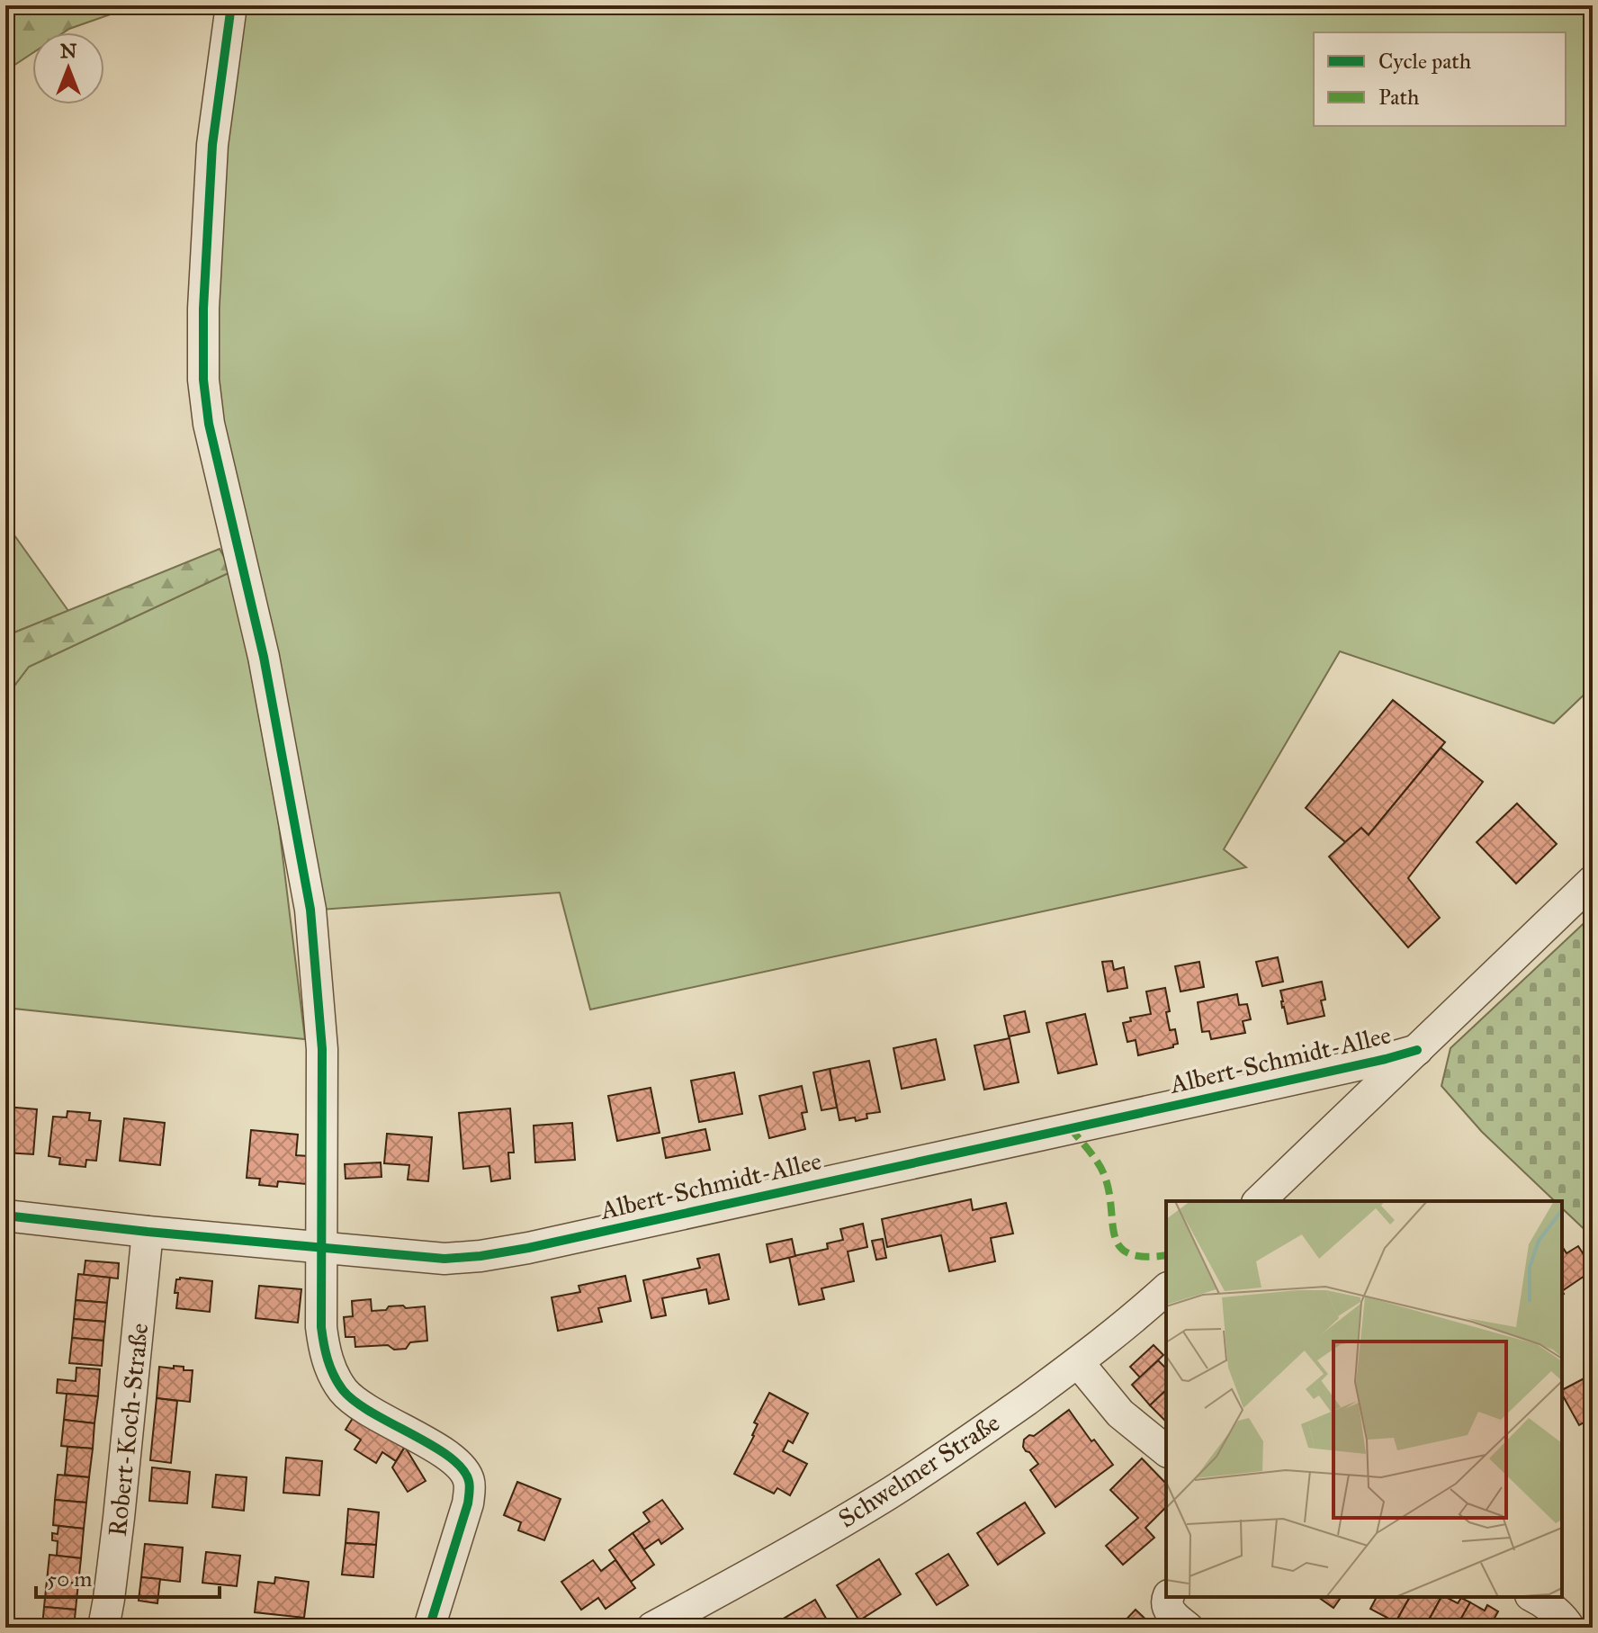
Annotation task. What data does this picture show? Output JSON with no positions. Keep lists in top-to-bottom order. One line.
{"streets":{"street":["Albert-Schmidt-Allee","Robert-Koch-Straße","Schwelmer Straße"]},"crossings":[["Albert-Schmidt-Allee","Robert-Koch-Straße"]],"legend":["Cycle path","Path"],"scale_bar":"50 m","north":"top"}
